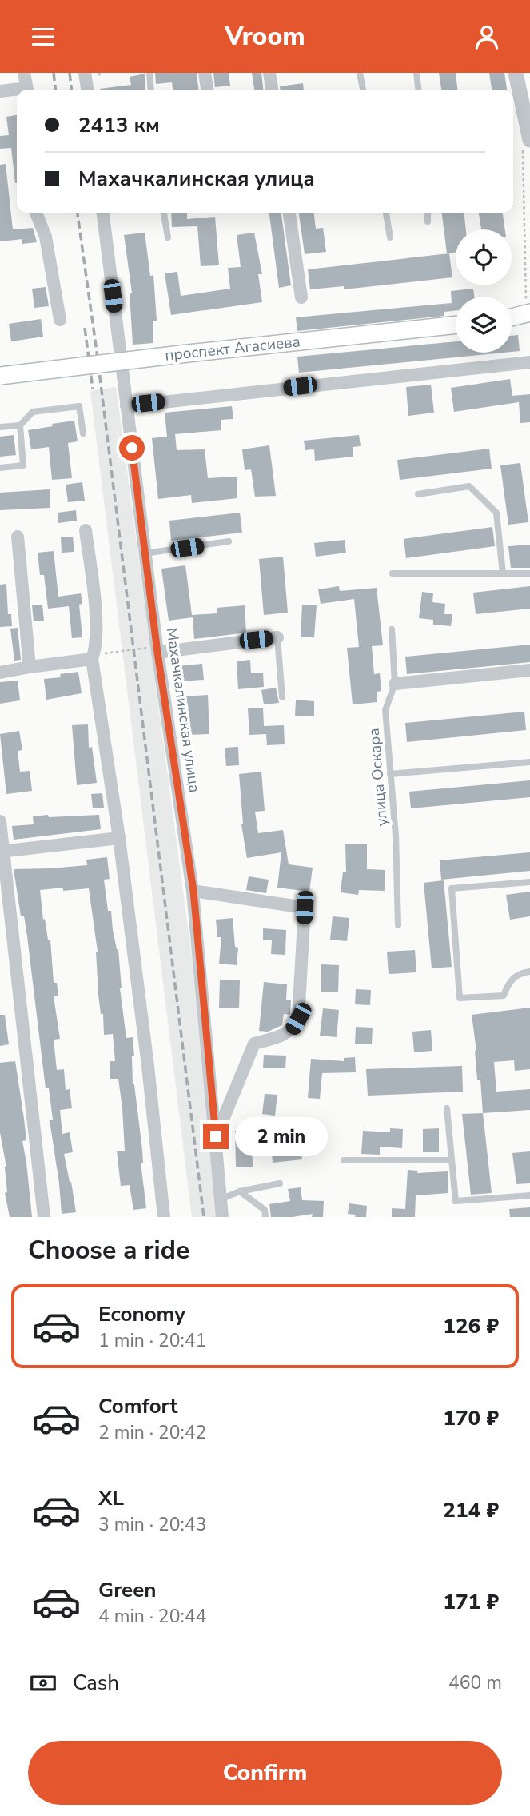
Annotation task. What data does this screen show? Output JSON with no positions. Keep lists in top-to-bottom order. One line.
{"streets":{"main road":["проспект Агасиева"],"street":["Махачкалинская улица"],"lane":["улица Оскара"]},"page":{"header":"Vroom","banner":["2413 км","Махачкалинская улица"],"bubble":"2 min","heading":"Choose a ride","list":[{"name":"Economy","note":"1 min · 20:41","value":"126 ₽"},{"name":"Comfort","note":"2 min · 20:42","value":"170 ₽"},{"name":"XL","note":"3 min · 20:43","value":"214 ₽"},{"name":"Green","note":"4 min · 20:44","value":"171 ₽"}],"pay":["Cash","460 m"],"buttons":"Confirm"}}
